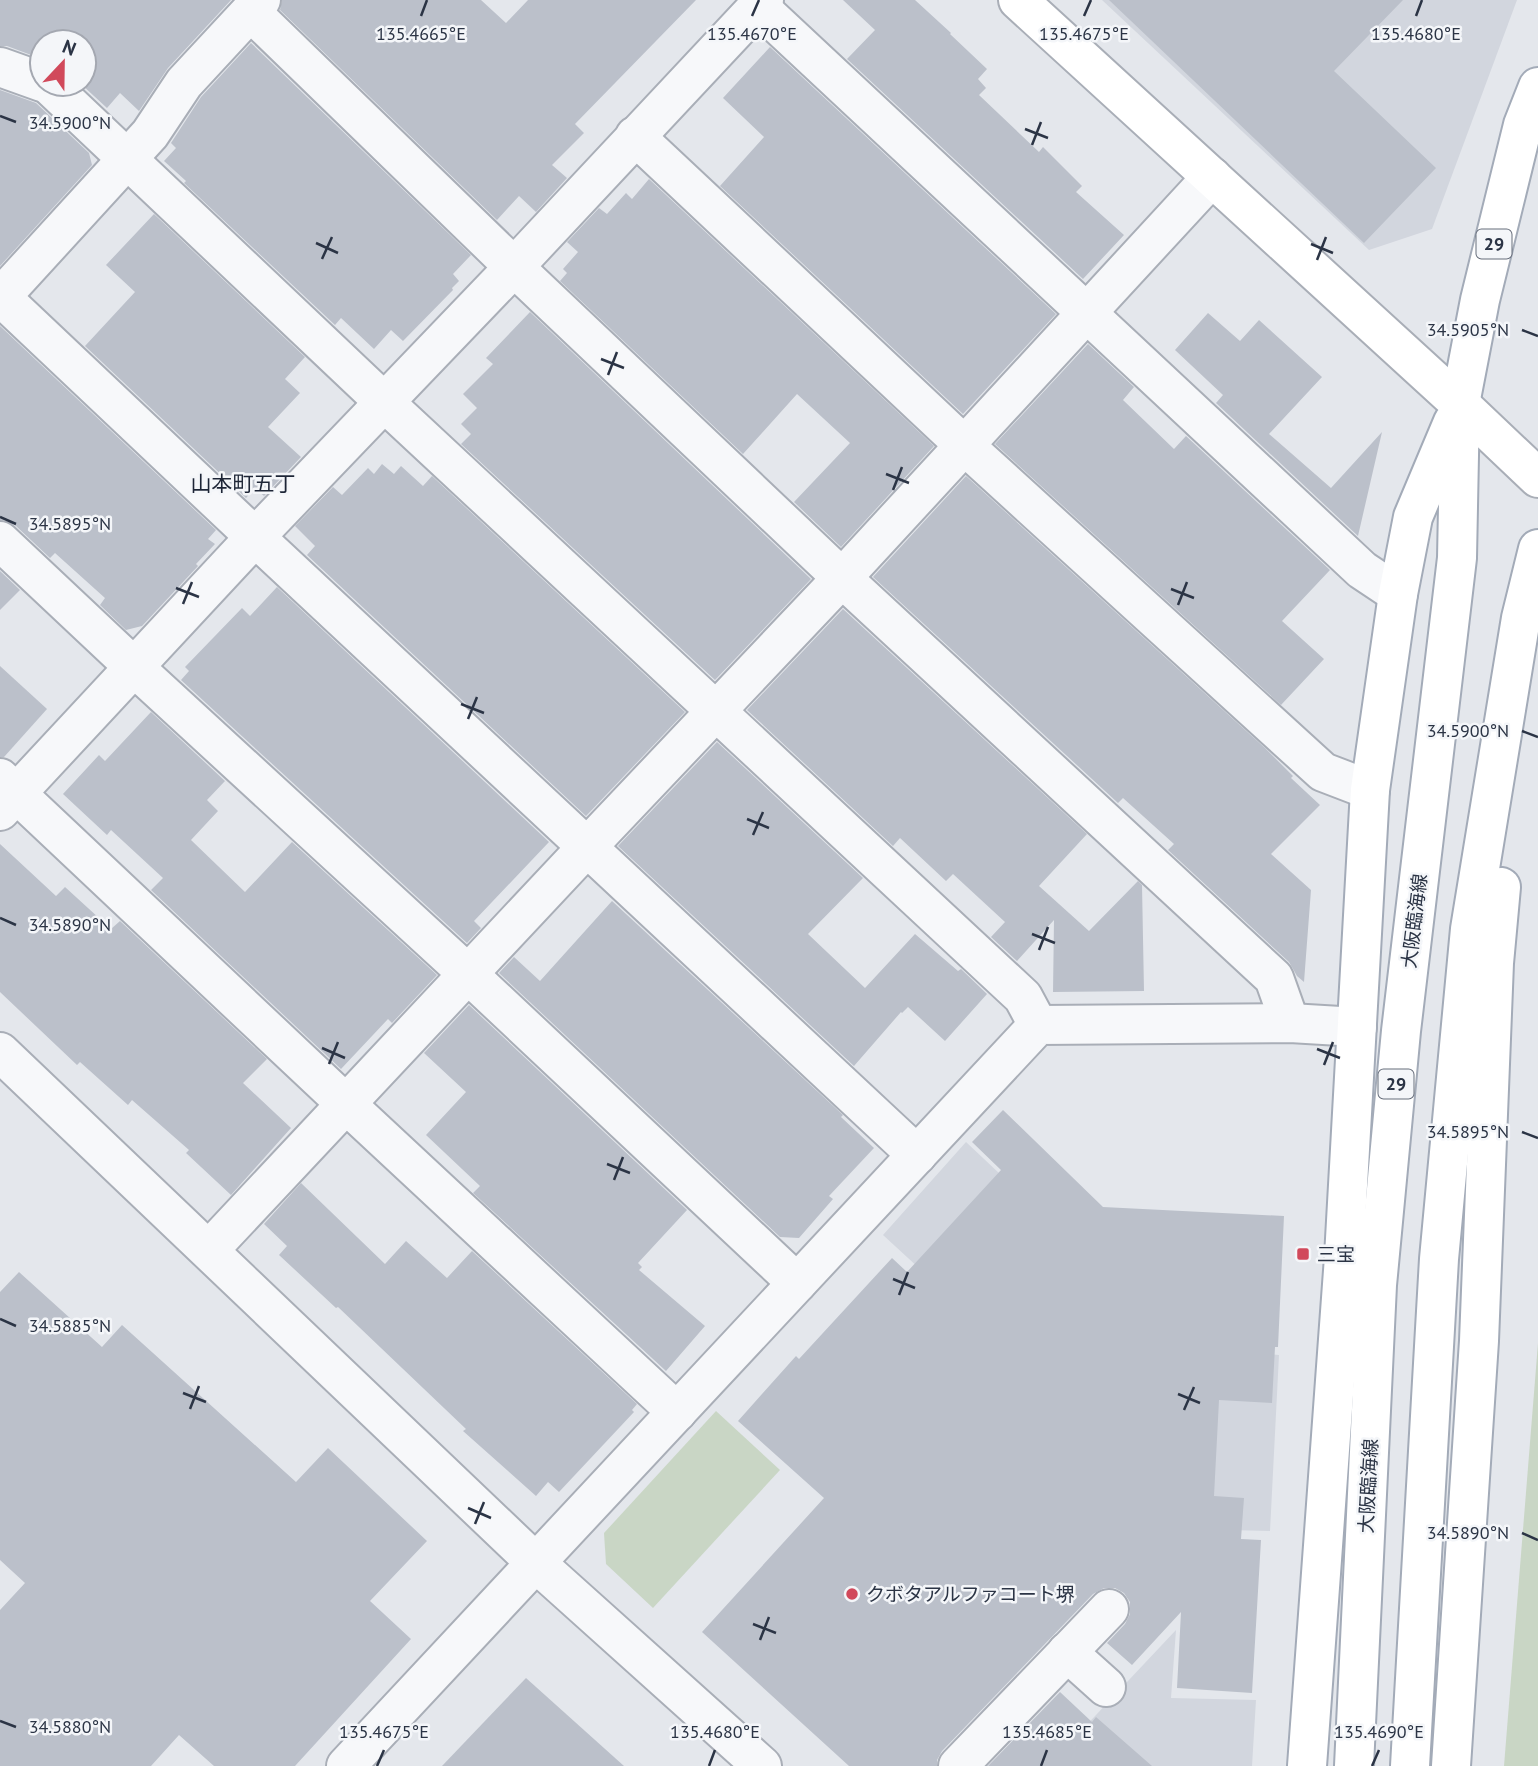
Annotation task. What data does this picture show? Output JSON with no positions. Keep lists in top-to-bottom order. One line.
{"streets":{"main road":["29","大阪臨海線"]},"crossings":[["29","大阪臨海線"]],"districts":["山本町五丁"],"places":{"transit":["三宝"],"other":["クボタアルファコート堺"]},"north":"top","coordinates":["135.4670°E","135.4675°E","135.4680°E","135.4665°E","34.5900°N","34.5905°N","34.5895°N","34.5890°N","34.5885°N","34.5880°N","135.4685°E","135.4690°E"]}
